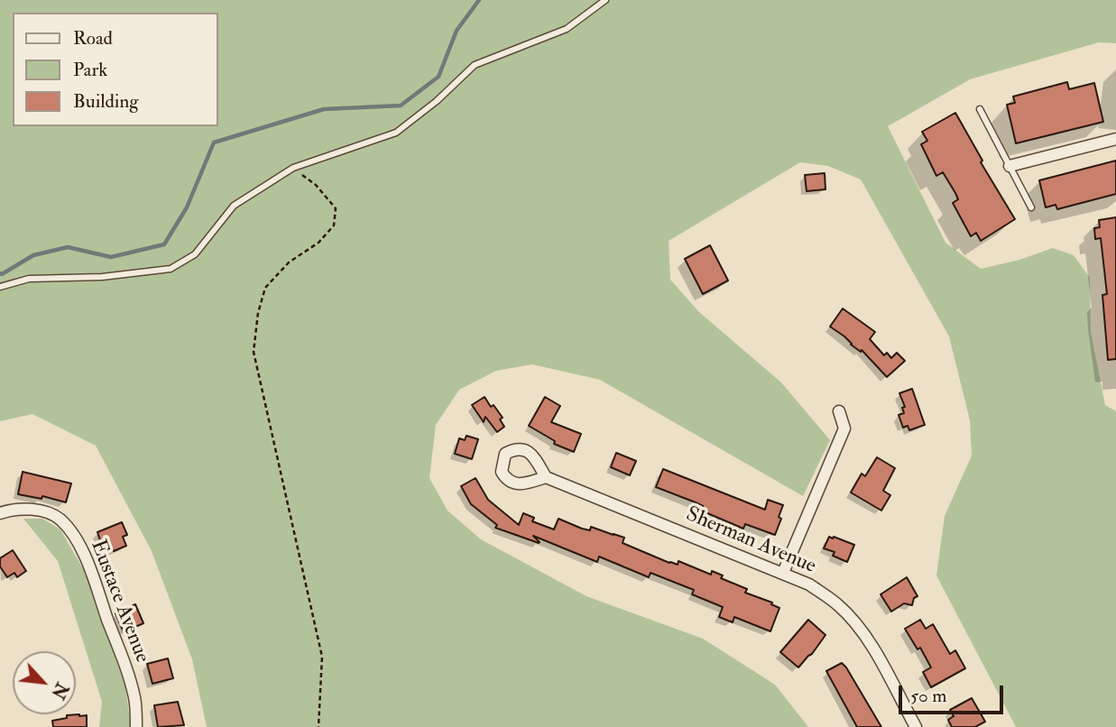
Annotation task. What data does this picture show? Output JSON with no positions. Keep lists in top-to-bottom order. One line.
{"streets":{"street":["Sherman Avenue","Eustace Avenue"]},"legend":["Road","Park","Building"],"scale_bar":"50 m","north":"bottom right"}
